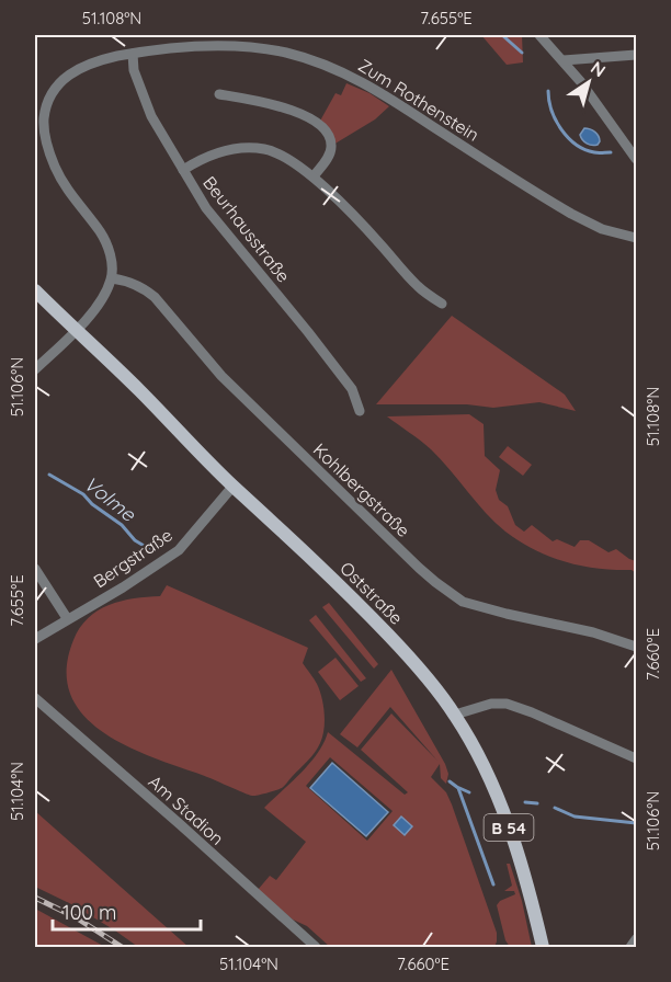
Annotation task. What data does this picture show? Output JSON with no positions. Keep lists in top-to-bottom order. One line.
{"streets":{"main road":["Oststraße","B 54"],"street":["Zum Rothenstein","Beurhausstraße","Kohlbergstraße","Bergstraße","Am Stadion"]},"crossings":[["Zum Rothenstein","Beurhausstraße"],["Zum Rothenstein","Kohlbergstraße"],["Bergstraße","Oststraße"]],"water":["Volme"],"scale_bar":"100 m","north":"top right","coordinates":["51.108°N","7.655°E","51.106°N","7.660°E","51.104°N"]}
